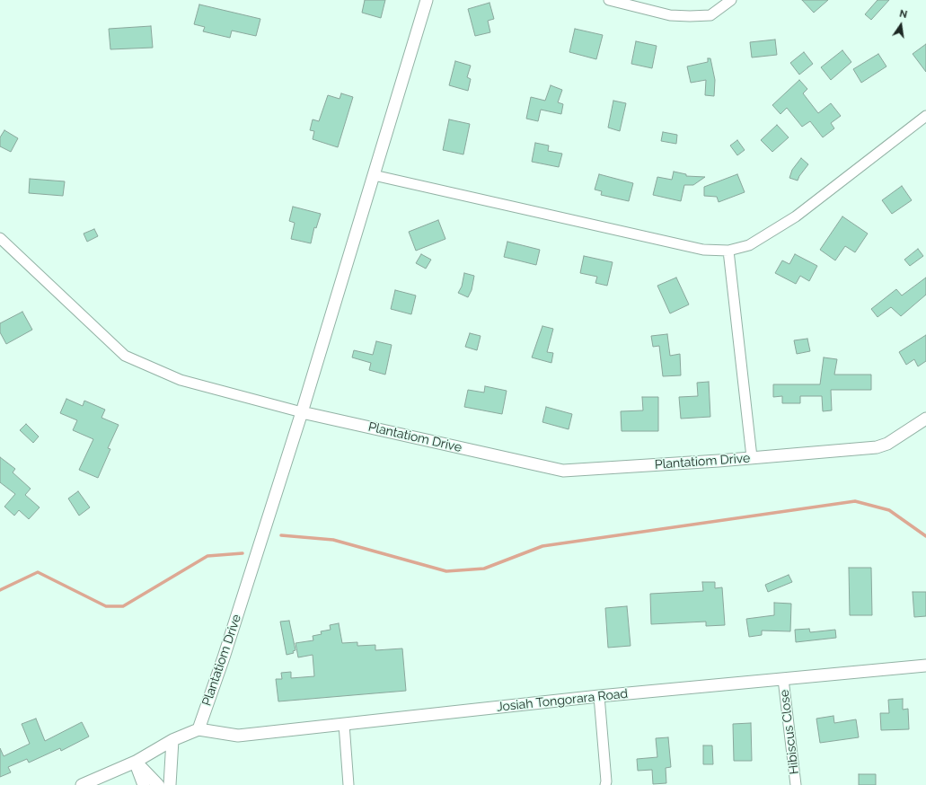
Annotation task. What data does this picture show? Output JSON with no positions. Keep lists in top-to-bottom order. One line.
{"streets":{"street":["Plantatiom Drive","Josiah Tongorara Road","Hibiscus Close"]},"crossings":[["Plantatiom Drive","Josiah Tongorara Road"],["Josiah Tongorara Road","Hibiscus Close"]],"north":"top"}
